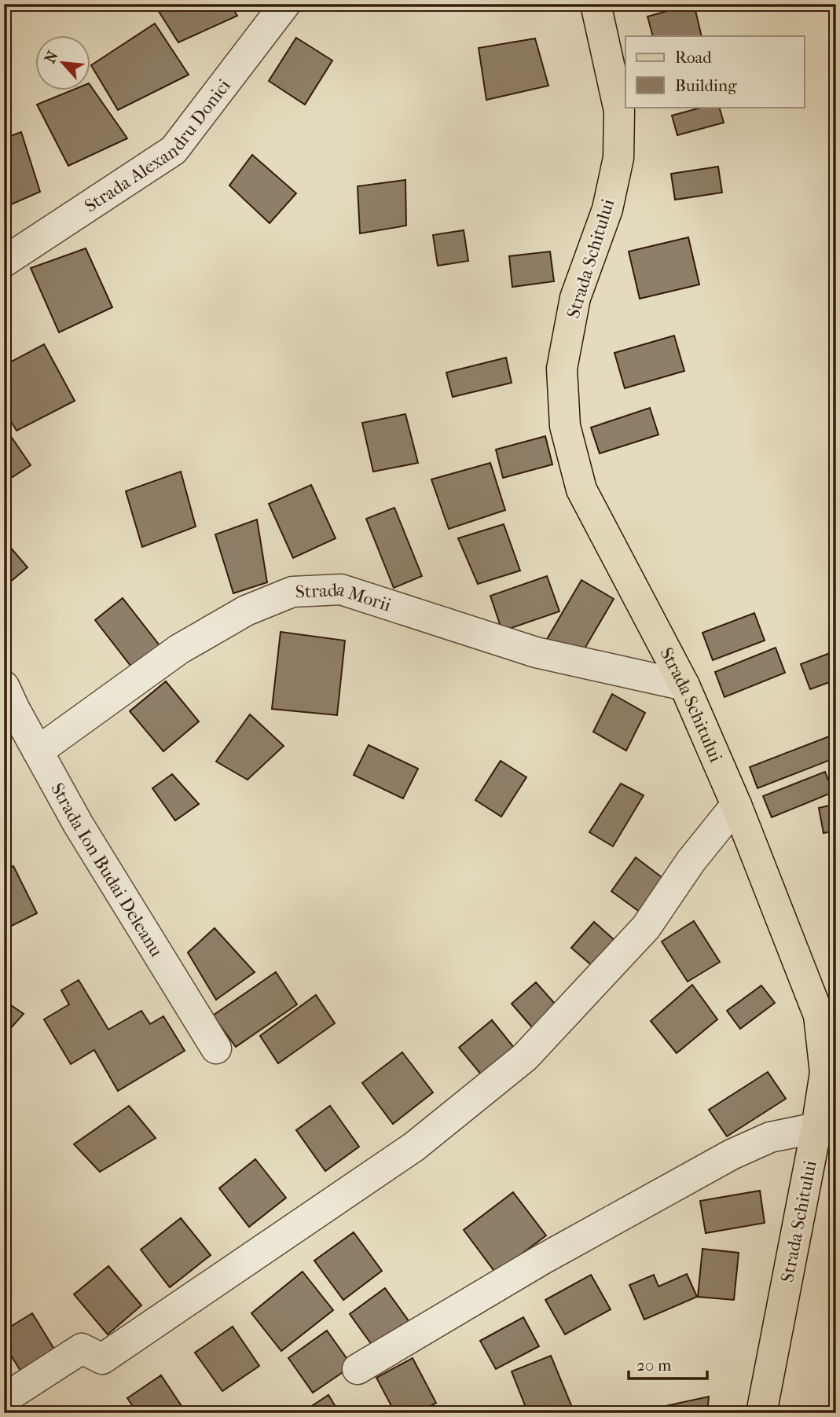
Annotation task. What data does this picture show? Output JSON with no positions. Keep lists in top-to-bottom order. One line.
{"streets":{"main road":["Strada Schitului"],"street":["Strada Alexandru Donici","Strada Morii","Strada Ion Budai Deleanu"]},"crossings":[["Strada Schitului","Strada Morii"],["Strada Morii","Strada Ion Budai Deleanu"]],"legend":["Road","Building"],"scale_bar":"20 m","north":"top left"}
